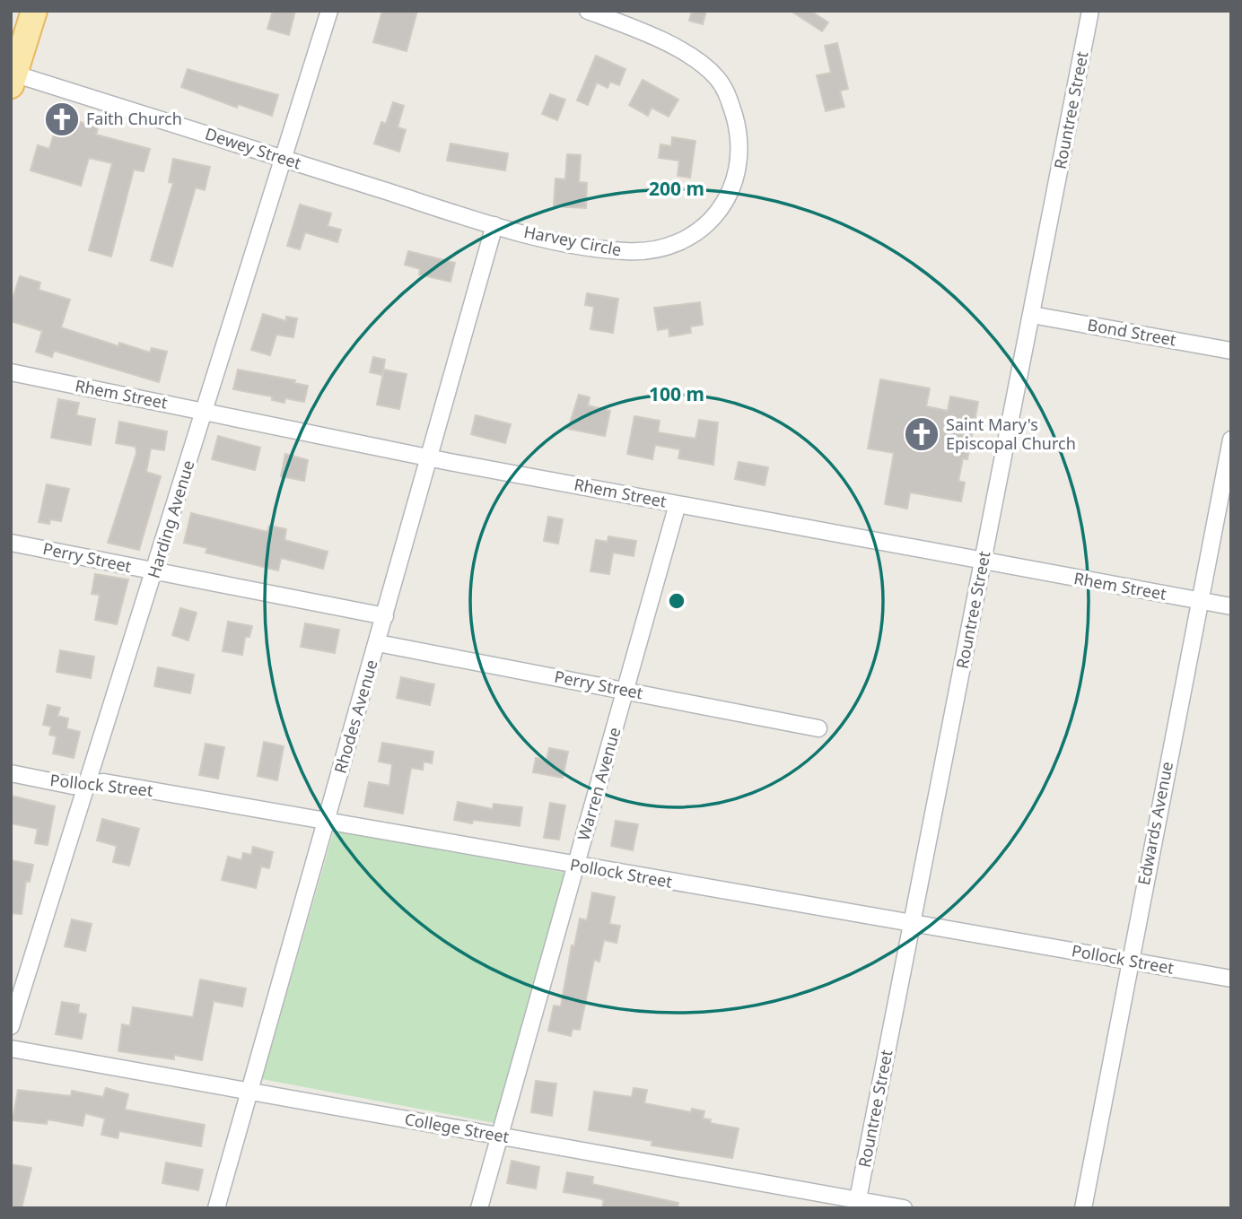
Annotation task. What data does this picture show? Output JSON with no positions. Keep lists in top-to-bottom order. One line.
{"streets":{"street":["Rountree Street","Dewey Street","Harvey Circle","Bond Street","Rhem Street","Harding Avenue","Perry Street","Rhodes Avenue","Warren Avenue","Pollock Street","Edwards Avenue","College Street"]},"crossings":[["Rountree Street","Bond Street"],["Rountree Street","Rhem Street"],["Rountree Street","Pollock Street"],["Rountree Street","College Street"],["Dewey Street","Harvey Circle"],["Dewey Street","Harding Avenue"],["Dewey Street","Rhodes Avenue"],["Harvey Circle","Rhodes Avenue"],["Rhem Street","Harding Avenue"],["Rhem Street","Rhodes Avenue"],["Rhem Street","Warren Avenue"],["Rhem Street","Edwards Avenue"],["Harding Avenue","Perry Street"],["Harding Avenue","Pollock Street"],["Perry Street","Rhodes Avenue"],["Perry Street","Warren Avenue"],["Rhodes Avenue","Pollock Street"],["Rhodes Avenue","College Street"],["Warren Avenue","Pollock Street"],["Warren Avenue","College Street"],["Pollock Street","Edwards Avenue"]],"places":{"church":["Faith Church","Saint Mary's Episcopal Church"]},"rings":["200 m","100 m"]}
